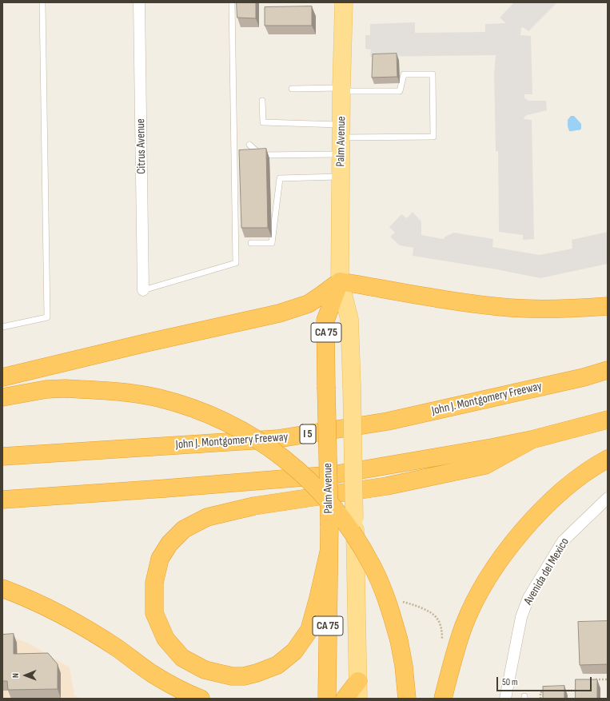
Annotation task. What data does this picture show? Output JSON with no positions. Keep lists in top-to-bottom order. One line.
{"streets":{"highway":["Palm Avenue","CA 75","John J. Montgomery Freeway","I 5"],"street":["Citrus Avenue","Avenida del Mexico"]},"scale_bar":"50 m","north":"left"}
